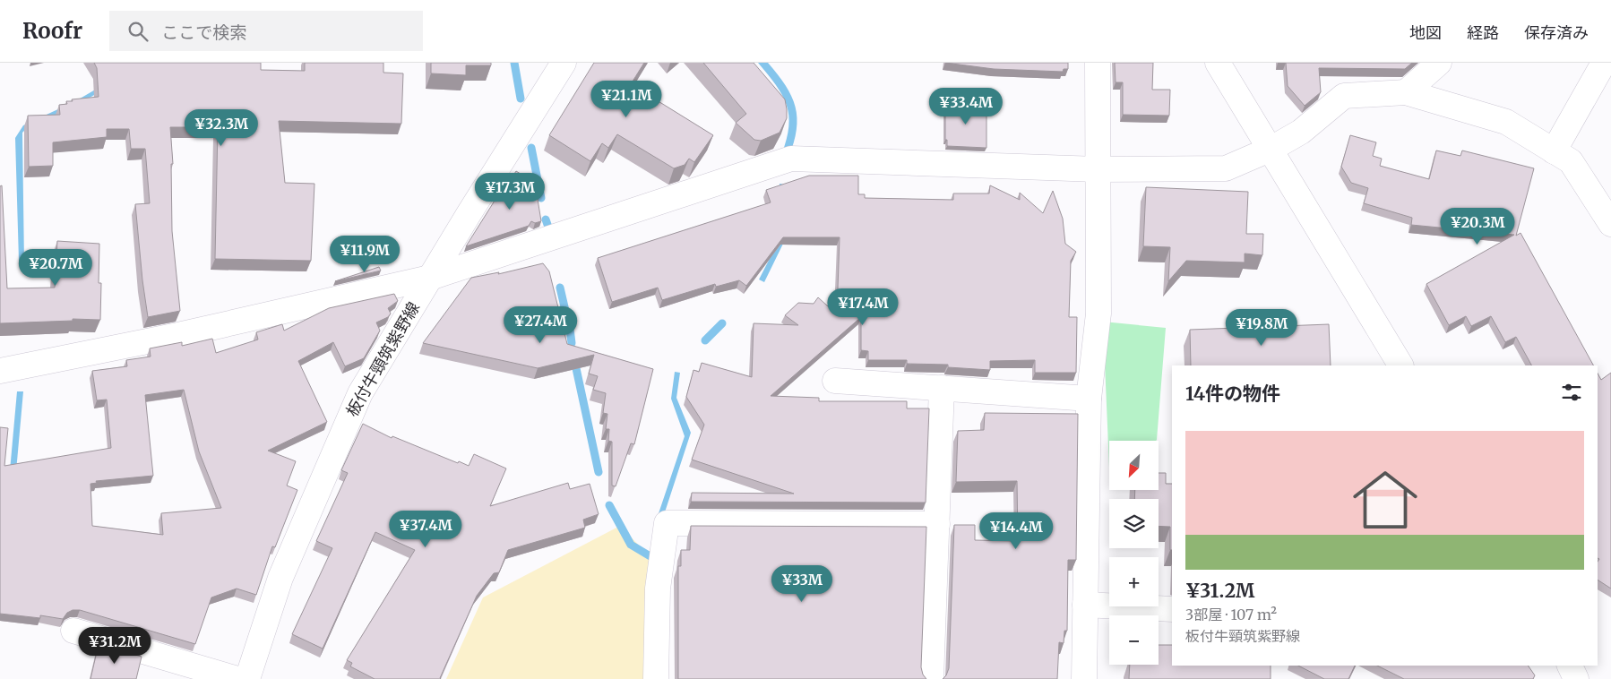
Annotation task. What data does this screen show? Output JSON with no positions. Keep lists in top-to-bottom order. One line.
{"streets":{"street":["板付牛頸筑紫野線"]},"north":"bottom left","page":{"header":"Roofr","search":"ここで検索","nav":["地図","経路","保存済み"],"price":["¥21.1M","¥33.4M","¥32.3M","¥17.3M","¥20.3M","¥11.9M","¥20.7M","¥17.4M","¥27.4M","¥19.8M","¥37.4M","¥14.4M","¥33M","¥31.2M"],"heading":"14件の物件","list":[{"name":"¥31.2M","note":"3部屋 · 107 m² · 板付牛頸筑紫野線"}],"map_buttons":["+","−"]}}
